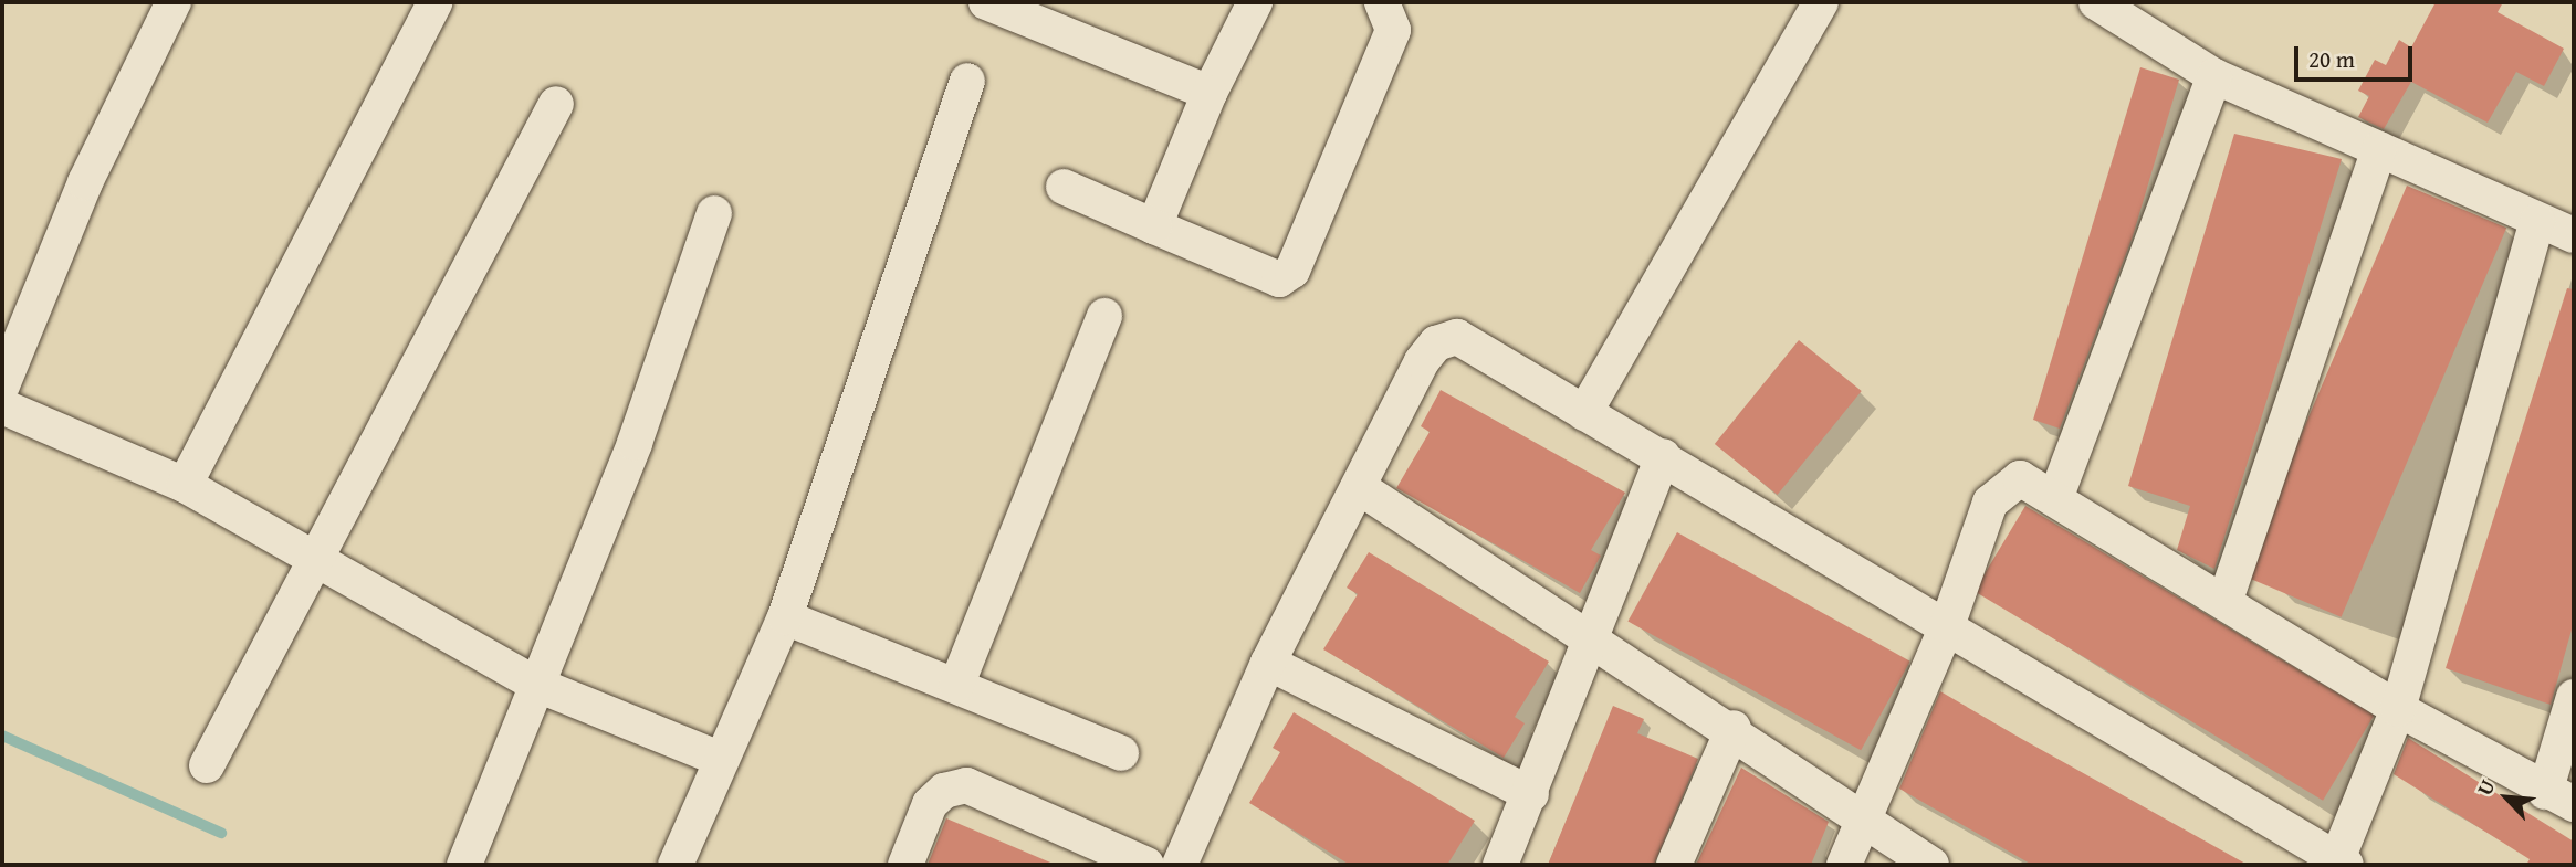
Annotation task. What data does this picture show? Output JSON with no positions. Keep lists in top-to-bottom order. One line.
{"scale_bar":"20 m","north":"top left"}
